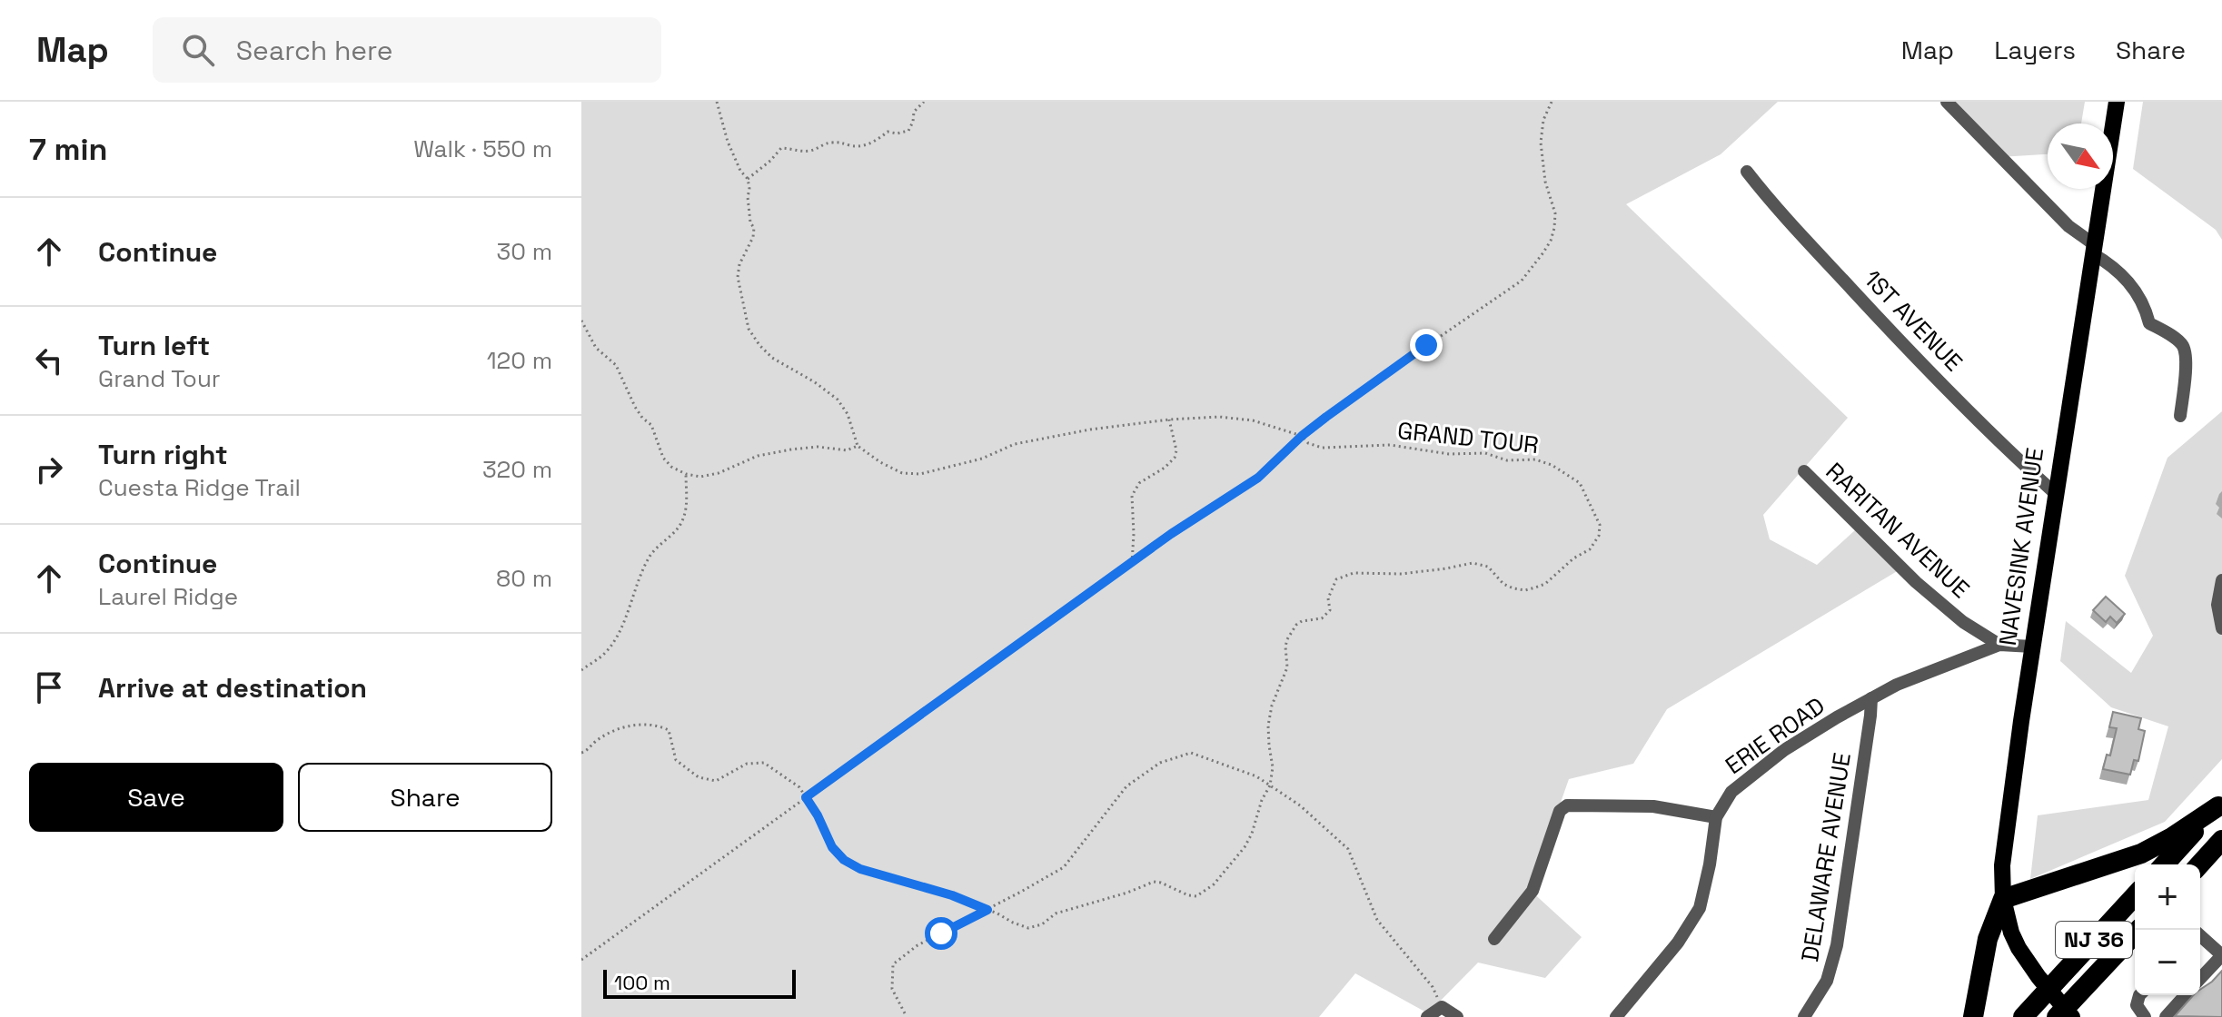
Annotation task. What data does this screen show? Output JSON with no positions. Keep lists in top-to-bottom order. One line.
{"streets":{"highway":["NJ 36"],"main road":["NAVESINK AVENUE"],"street":["1ST AVENUE","RARITAN AVENUE","ERIE ROAD","DELAWARE AVENUE"],"path":["GRAND TOUR"]},"crossings":[["1ST AVENUE","NAVESINK AVENUE"],["RARITAN AVENUE","ERIE ROAD"],["NAVESINK AVENUE","ERIE ROAD"],["NAVESINK AVENUE","NJ 36"],["ERIE ROAD","DELAWARE AVENUE"]],"scale_bar":"100 m","north":"bottom right","page":{"header":"Map","search":"Search here","nav":["Map","Layers","Share"],"heading":["7 min","Walk · 550 m"],"list":[["Continue","30 m"],["Turn left","Grand Tour","120 m"],["Turn right","Cuesta Ridge Trail","320 m"],["Continue","Laurel Ridge","80 m"],"Arrive at destination"],"buttons":["Save","Share"],"map_buttons":["+","−"],"scale":"100 m"}}
